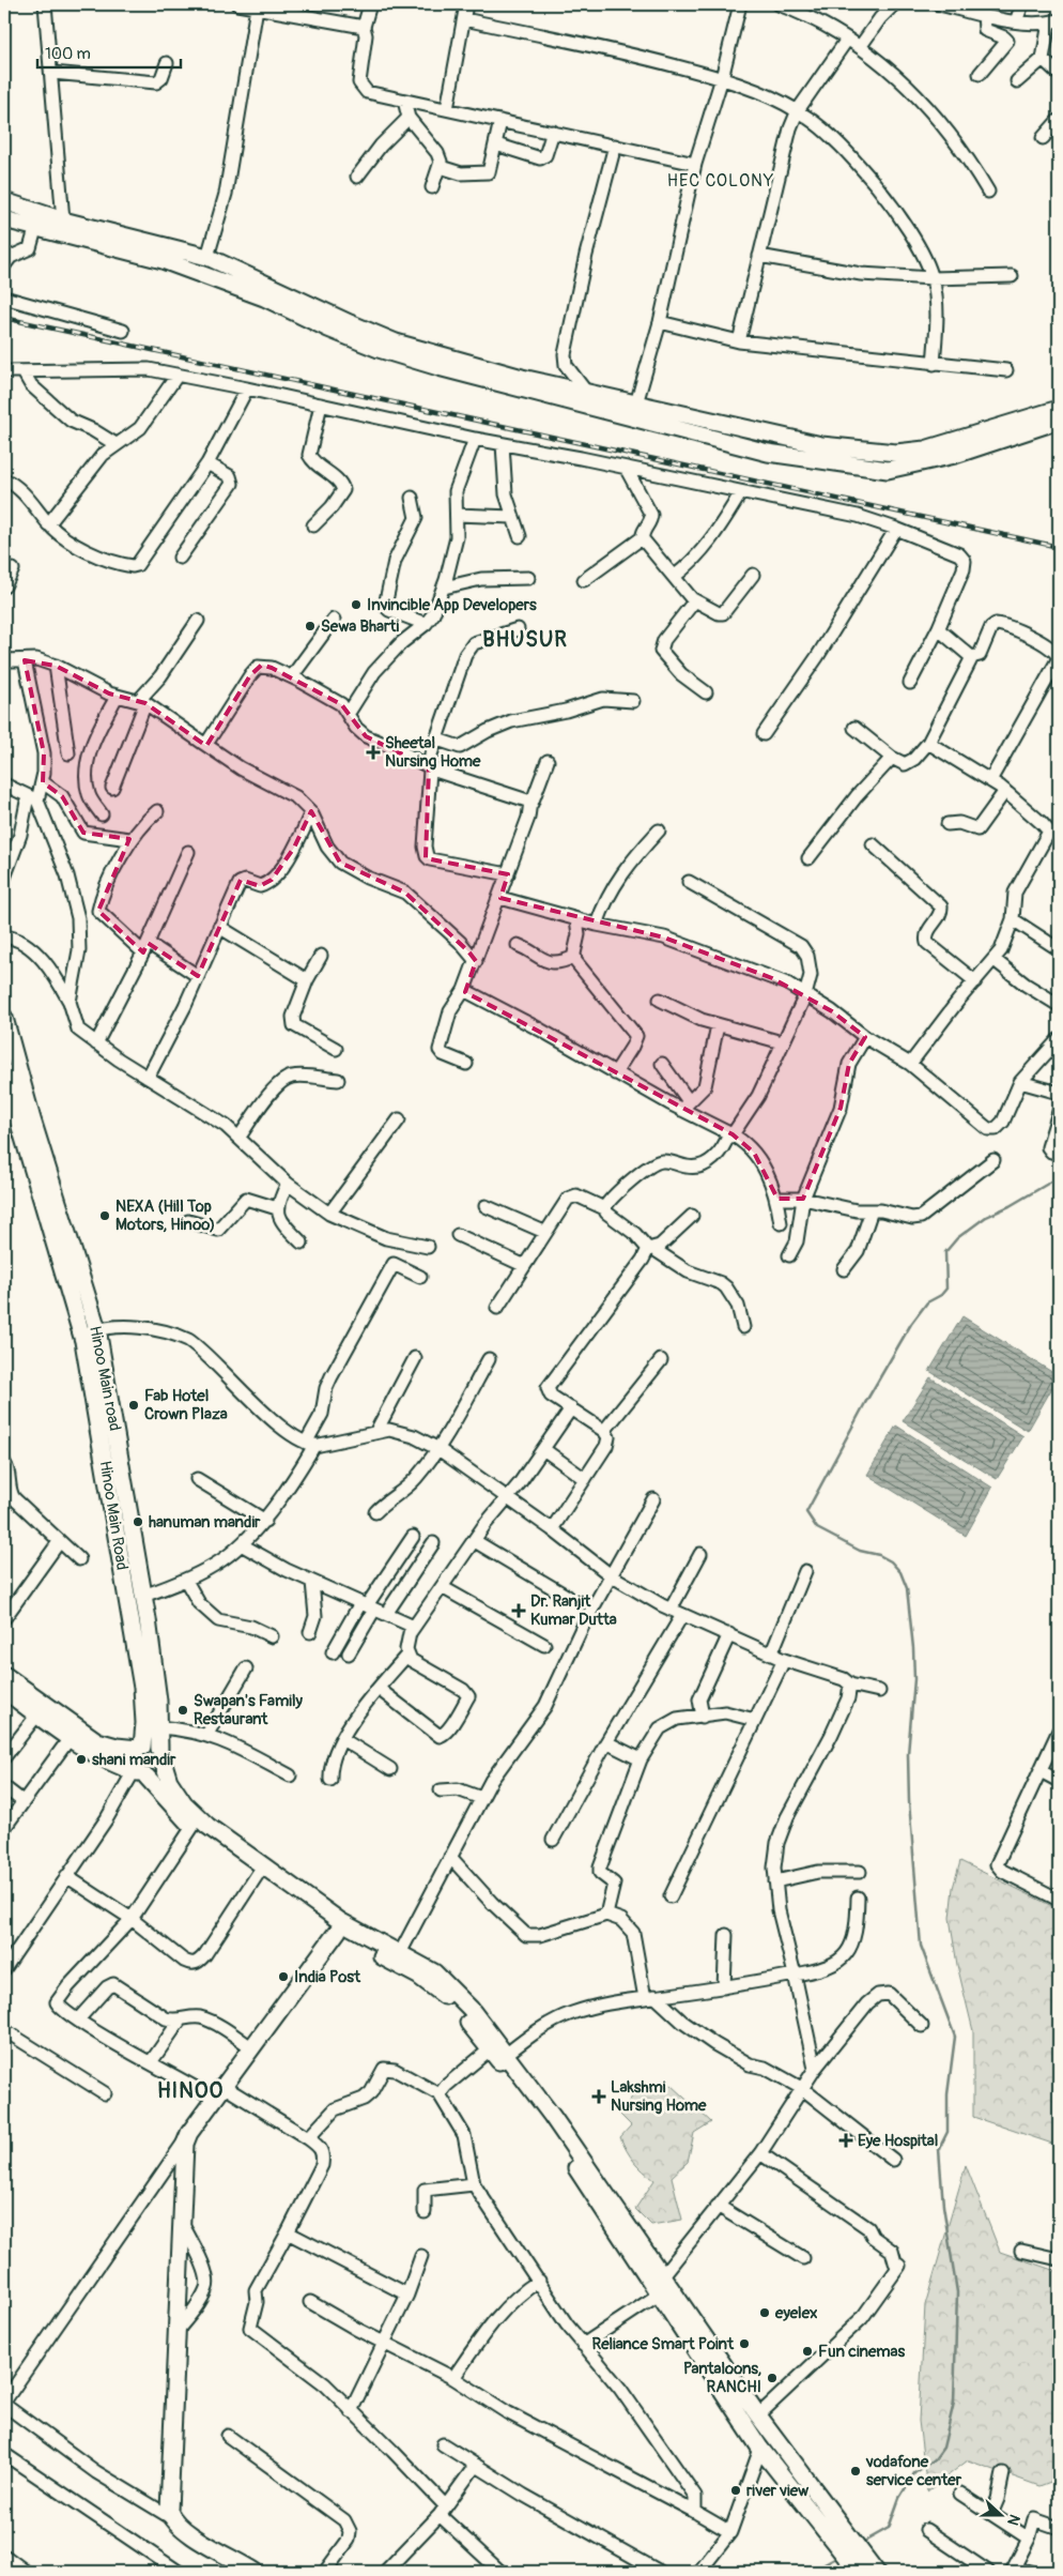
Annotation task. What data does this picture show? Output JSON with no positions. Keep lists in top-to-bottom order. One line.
{"streets":{"main road":["Hinoo Main road","Hinoo Main Road"]},"crossings":[["Hinoo Main road","Hinoo Main Road"]],"districts":["HEC COLONY","BHUSUR","HINOO"],"places":{"other":["Invincible App Developers","Sewa Bharti","NEXA (Hill Top Motors, Hinoo)","Fab Hotel Crown Plaza","hanuman mandir","Swapan's Family Restaurant","shani mandir","India Post","eyelex","Reliance Smart Point","Fun cinemas","Pantaloons, RANCHI","vodafone service center","river view"],"health":["Sheetal Nursing Home","Dr. Ranjit Kumar Dutta","Lakshmi Nursing Home","Eye Hospital"]},"scale_bar":"100 m","north":"right"}
